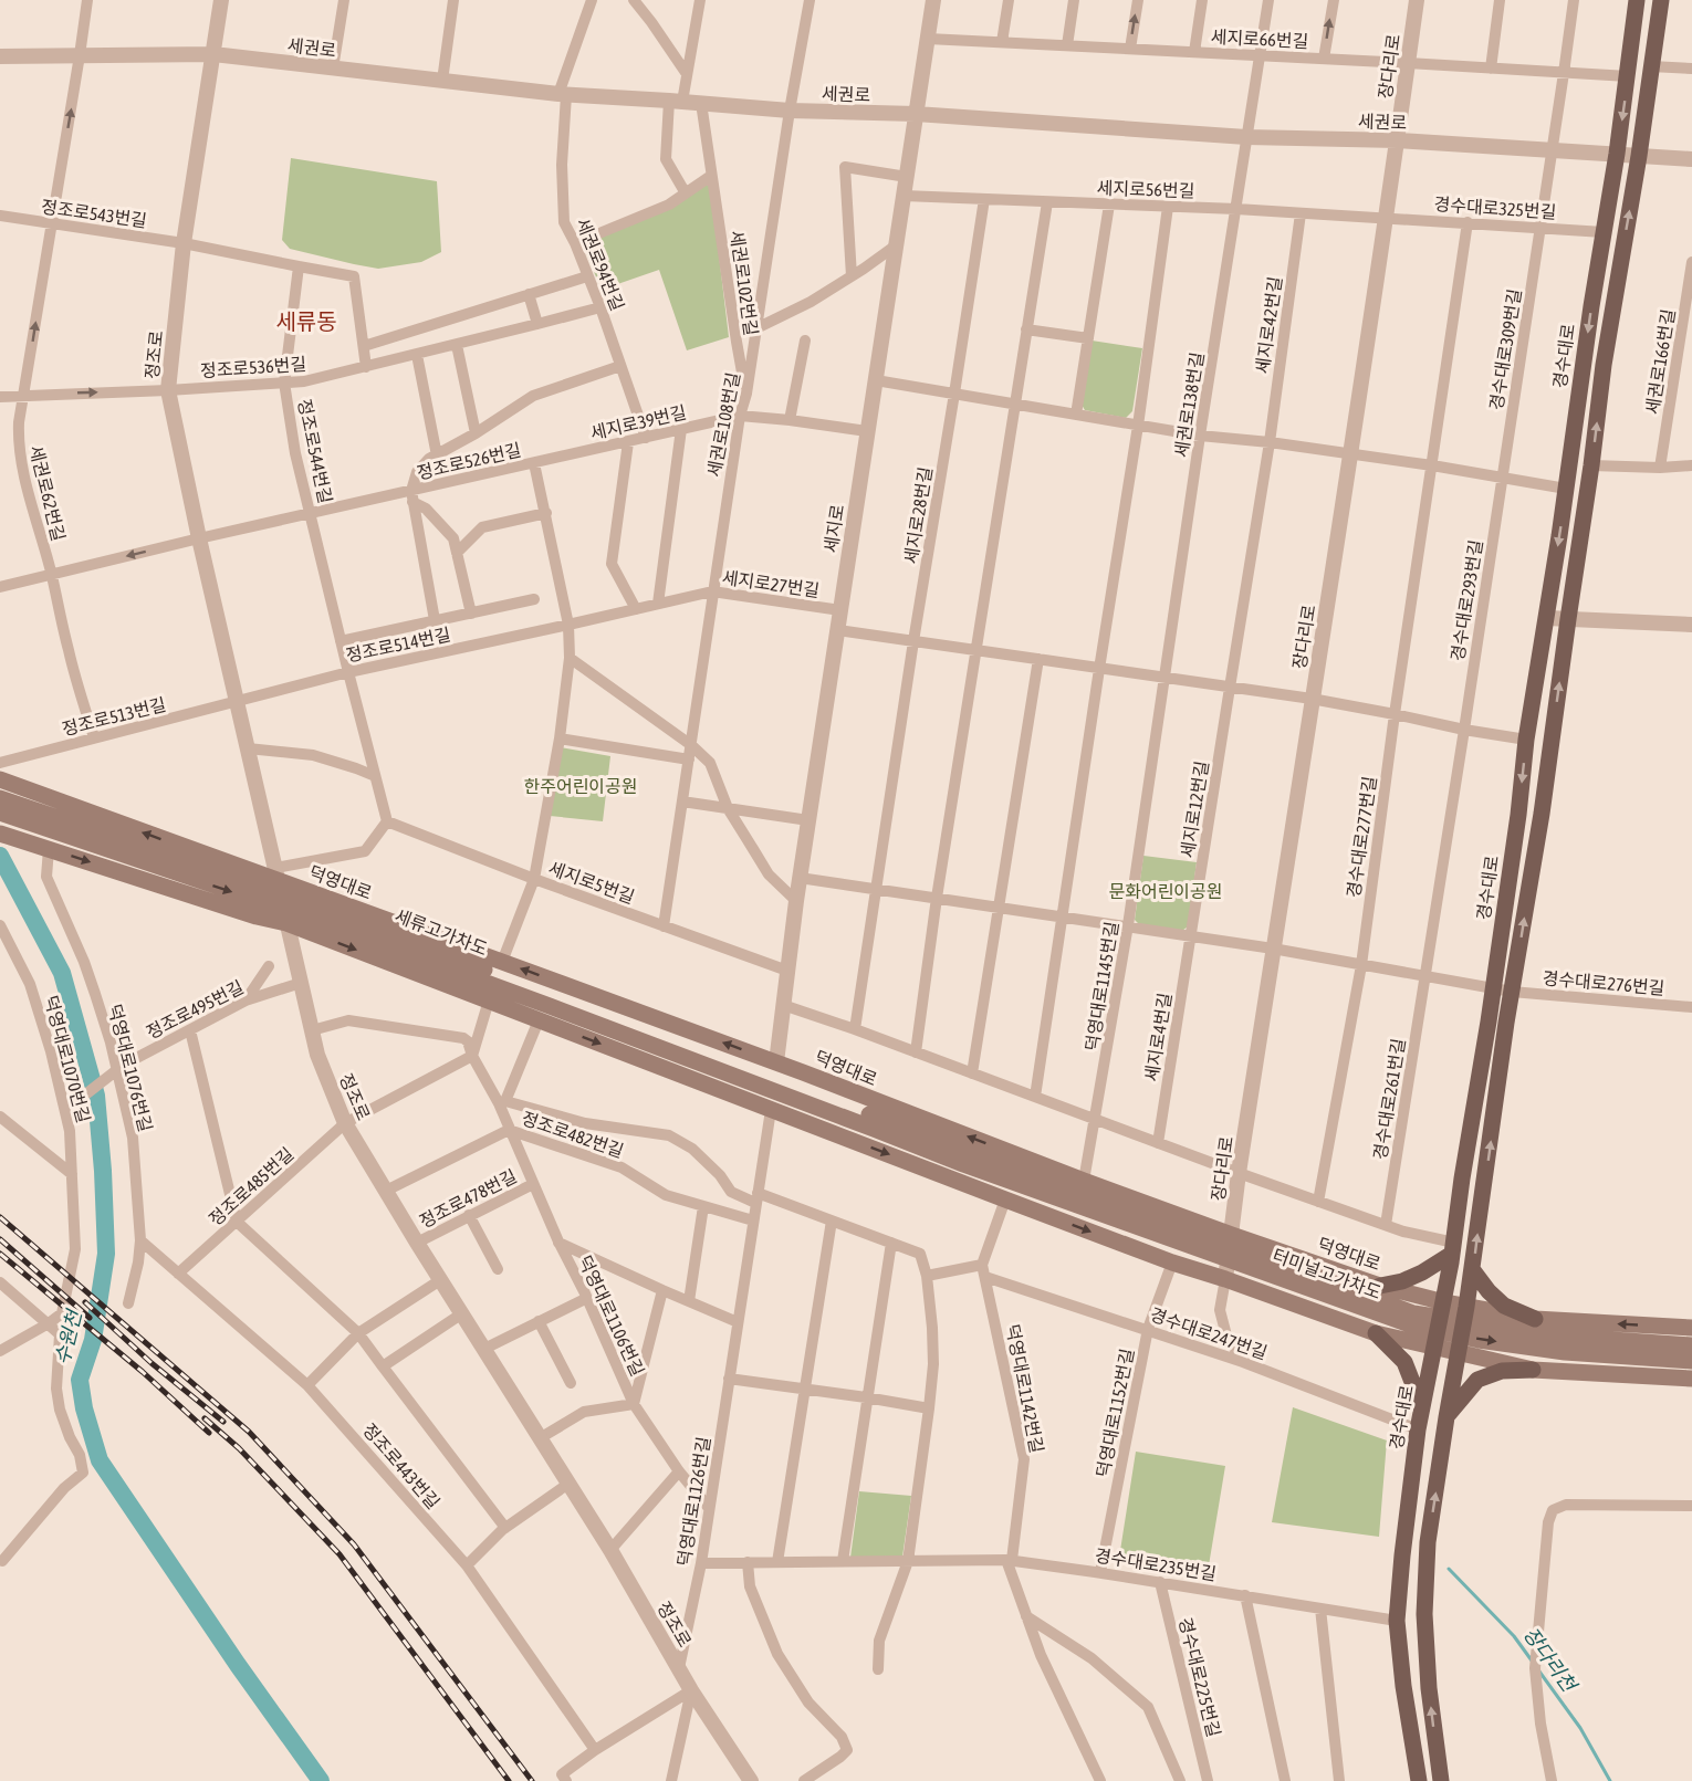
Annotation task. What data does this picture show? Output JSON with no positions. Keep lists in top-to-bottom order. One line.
{"streets":{"main road":["경수대로","덕영대로","세류고가차도","터미널고가차도"],"street":["세지로66번길","세권로","장다리로","세지로56번길","경수대로325번길","정조로543번길","세권로94번길","세권로102번길","세지로42번길","경수대로309번길","정조로","세권로166번길","정조로536번길","세권로138번길","세지로39번길","세권로108번길","정조로544번길","정조로526번길","세권로62번길","세지로28번길","세지로","세지로27번길","경수대로293번길","정조로514번길","정조로513번길","세지로12번길","경수대로277번길","세지로5번길","경수대로276번길","덕영대로1145번길","정조로495번길","세지로4번길","덕영대로1070번길","덕영대로1076번길","경수대로261번길","정조로482번길","정조로485번길","정조로478번길","덕영대로1106번길","경수대로247번길","덕영대로1142번길","덕영대로1152번길","정조로443번길","덕영대로1126번길","경수대로235번길","경수대로225번길"]},"crossings":[["세지로66번길","장다리로"],["세지로66번길","경수대로309번길"],["세지로66번길","경수대로"],["세지로66번길","세권로138번길"],["세지로66번길","세지로"],["세권로","장다리로"],["세권로","세권로94번길"],["세권로","세권로102번길"],["세권로","경수대로309번길"],["세권로","정조로"],["세권로","경수대로"],["세권로","세권로138번길"],["세권로","세권로108번길"],["세권로","세권로62번길"],["세권로","세지로"],["장다리로","세지로56번길"],["장다리로","경수대로325번길"],["장다리로","덕영대로"],["세지로56번길","경수대로325번길"],["세지로56번길","세지로42번길"],["세지로56번길","세권로138번길"],["세지로56번길","세지로"],["경수대로325번길","경수대로309번길"],["경수대로325번길","경수대로"],["정조로543번길","정조로"],["정조로543번길","세권로62번길"],["세권로94번길","정조로536번길"],["세권로94번길","세지로39번길"],["세권로102번길","세권로108번길"],["경수대로309번길","경수대로293번길"],["정조로","정조로536번길"],["정조로","정조로526번길"],["정조로","정조로514번길"],["정조로","정조로513번길"],["정조로","덕영대로"],["정조로","정조로495번길"],["정조로","정조로482번길"],["정조로","정조로485번길"],["정조로","정조로478번길"],["정조로","덕영대로1106번길"],["정조로","덕영대로1126번길"],["경수대로","덕영대로"],["경수대로","경수대로247번길"],["경수대로","경수대로235번길"],["정조로536번길","정조로544번길"],["정조로536번길","세권로62번길"],["세권로138번길","덕영대로1145번길"],["세지로39번길","세권로108번길"],["세지로39번길","정조로526번길"],["세지로39번길","세지로"],["세권로108번길","세지로27번길"],["세권로108번길","세지로5번길"],["정조로544번길","정조로526번길"],["정조로544번길","정조로514번길"],["정조로526번길","세권로62번길"],["세권로62번길","정조로513번길"],["세지로","세지로27번길"],["세지로","덕영대로"],["세지로","세지로5번길"],["세지로27번길","정조로514번길"],["정조로514번길","정조로513번길"],["세지로12번길","세지로4번길"],["덕영대로","덕영대로1145번길"],["정조로495번길","덕영대로1070번길"],["정조로495번길","덕영대로1076번길"],["덕영대로1076번길","정조로443번길"],["정조로482번길","덕영대로1106번길"],["정조로482번길","덕영대로1126번길"],["정조로485번길","덕영대로1106번길"],["정조로485번길","정조로443번길"],["정조로478번길","덕영대로1106번길"],["덕영대로1106번길","덕영대로1126번길"],["경수대로247번길","덕영대로1142번길"],["경수대로247번길","덕영대로1152번길"],["덕영대로1142번길","경수대로235번길"],["덕영대로1152번길","경수대로235번길"],["덕영대로1126번길","경수대로235번길"],["경수대로235번길","경수대로225번길"]],"one_way":["세권로62번길"],"districts":["세류동"],"water":["수원천","장다리천"],"parks":["한주어린이공원","문화어린이공원"]}
